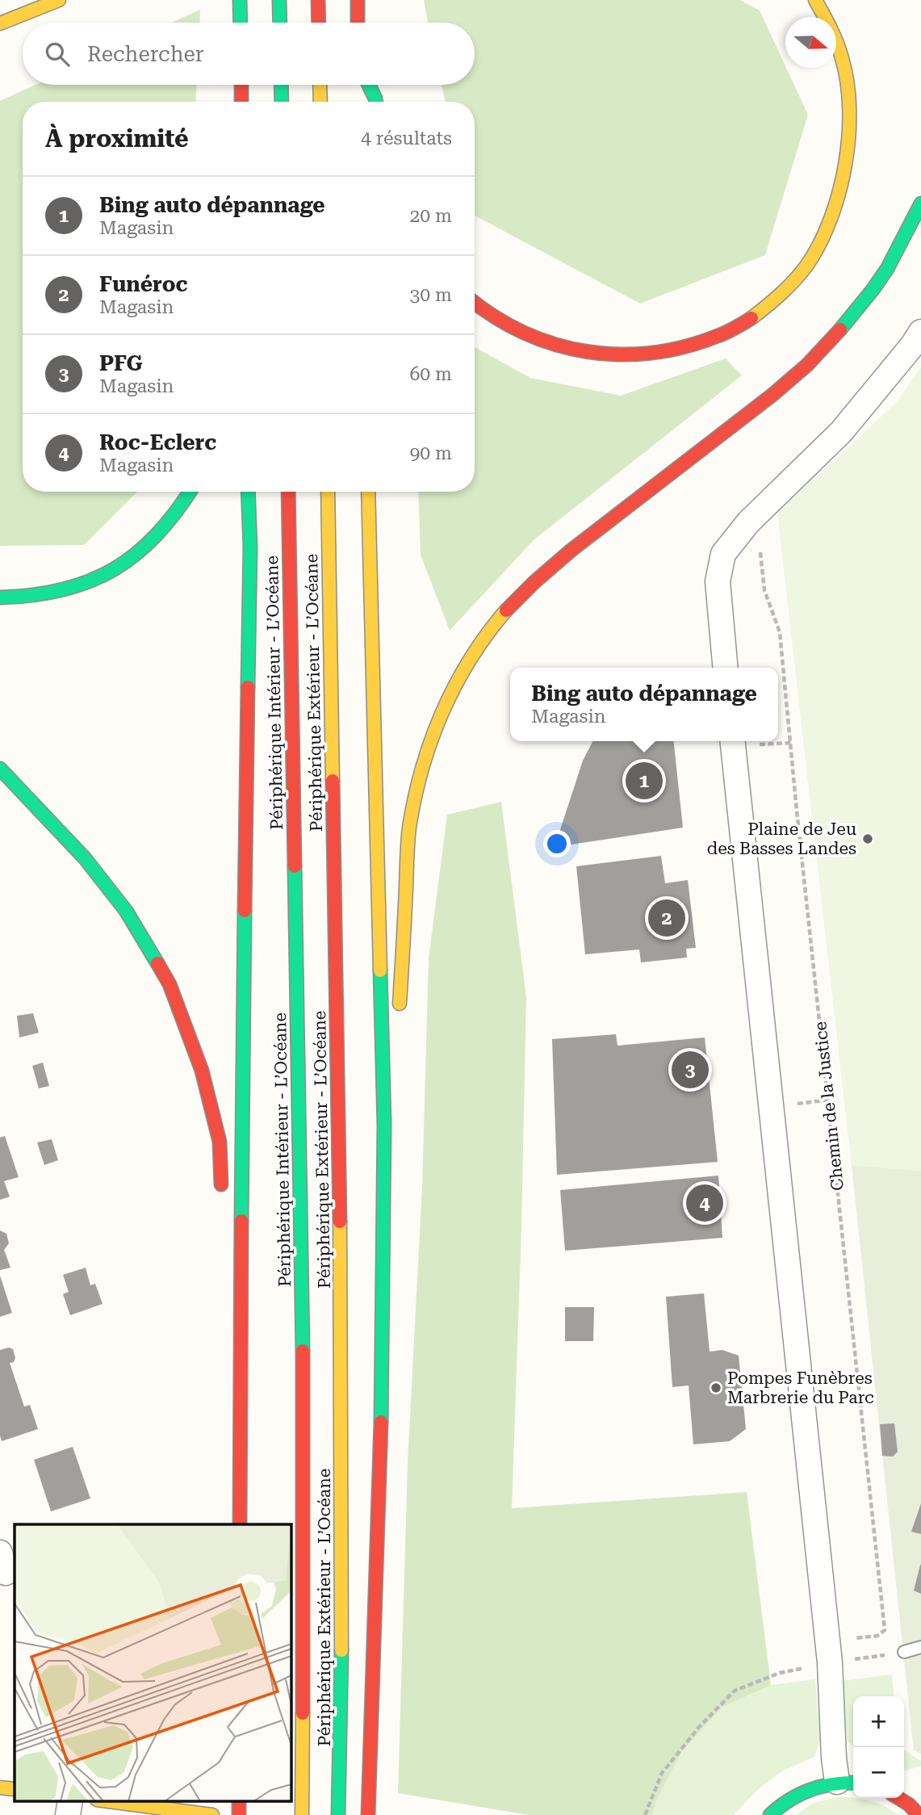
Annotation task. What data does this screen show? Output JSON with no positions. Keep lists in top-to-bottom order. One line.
{"streets":{"main road":["Périphérique Intérieur - L’Océane","Périphérique Extérieur - L’Océane"],"path":["Chemin de la Justice"]},"places":["Plaine de Jeu des Basses Landes","Pompes Funèbres Marbrerie du Parc"],"north":"right","page":{"search":"Rechercher","heading":["À proximité","4 résultats"],"list":[{"mark":"1","name":"Bing auto dépannage","note":"Magasin","value":"20 m"},{"mark":"2","name":"Funéroc","note":"Magasin","value":"30 m"},{"mark":"3","name":"PFG","note":"Magasin","value":"60 m"},{"mark":"4","name":"Roc-Eclerc","note":"Magasin","value":"90 m"}],"popup":["Bing auto dépannage","Magasin"],"pins":["1","2","3","4"],"map_buttons":["+","−"]}}
